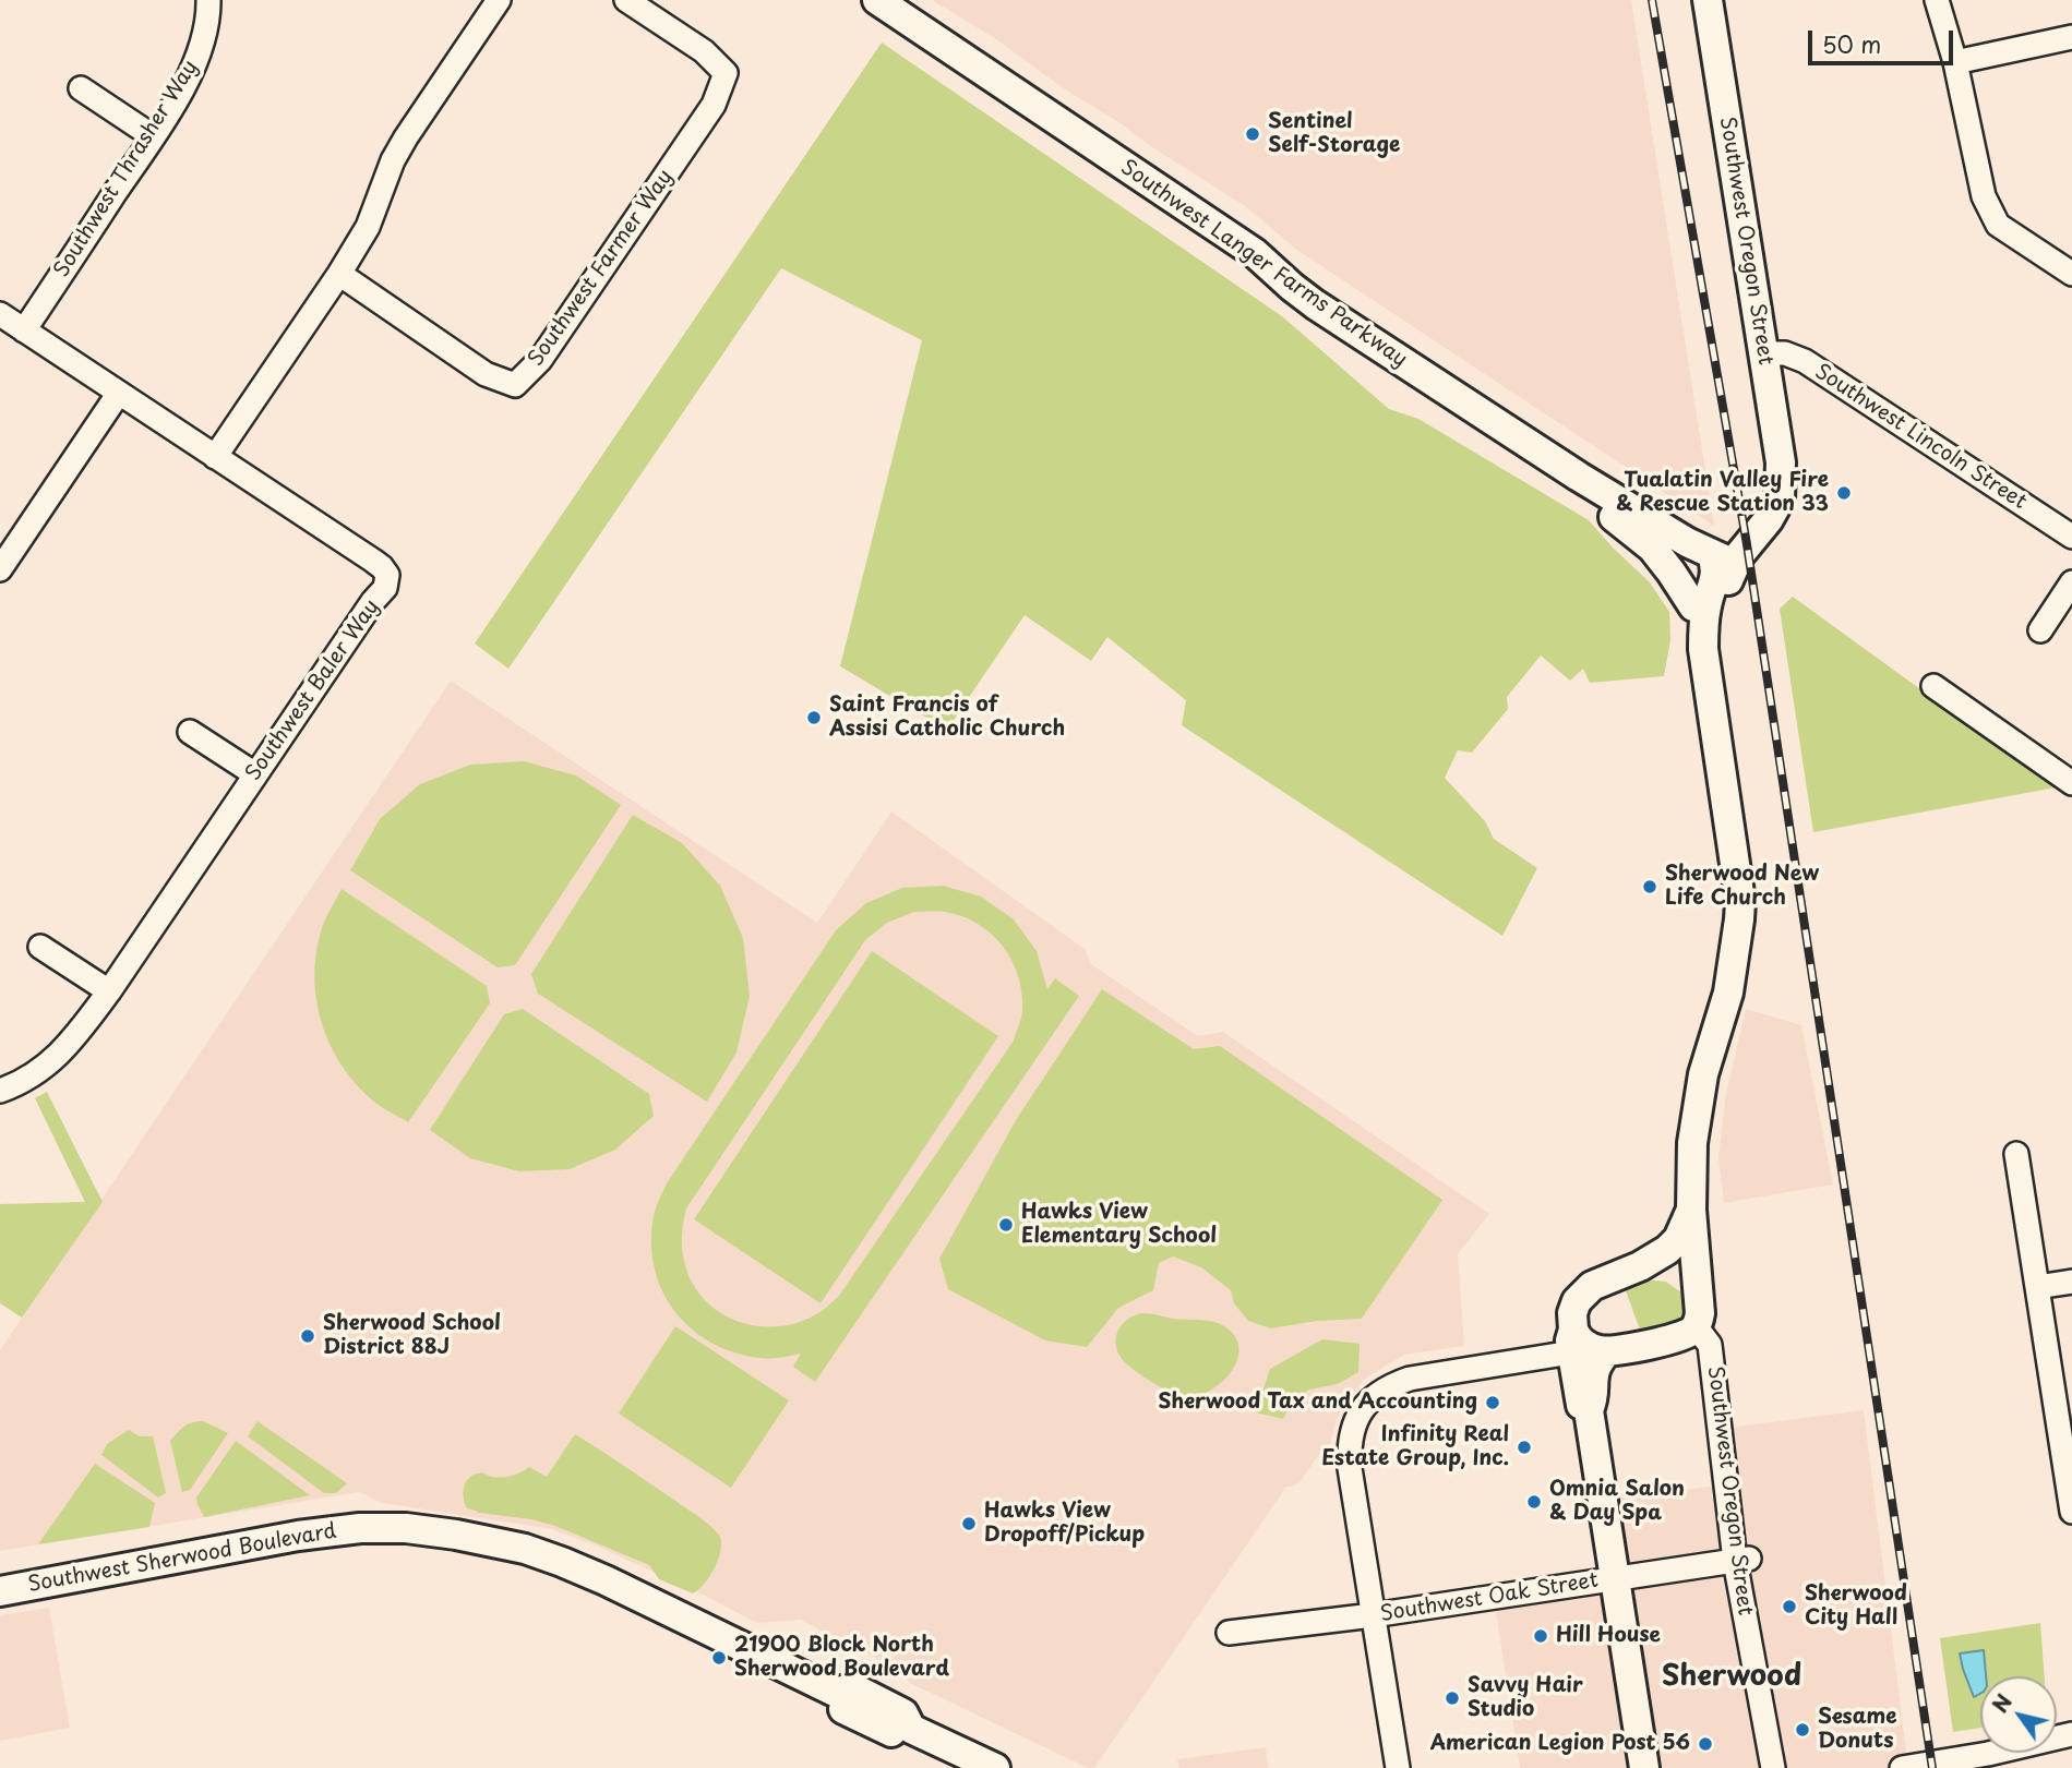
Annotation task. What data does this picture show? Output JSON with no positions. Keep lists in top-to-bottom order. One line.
{"streets":{"main road":["Southwest Oregon Street","Southwest Langer Farms Parkway","Southwest Sherwood Boulevard"],"street":["Southwest Thrasher Way","Southwest Farmer Way","Southwest Lincoln Street","Southwest Baler Way","Southwest Oak Street"]},"crossings":[["Southwest Thrasher Way","Southwest Baler Way"],["Southwest Oregon Street","Southwest Langer Farms Parkway"],["Southwest Oregon Street","Southwest Lincoln Street"],["Southwest Oregon Street","Southwest Oak Street"]],"districts":["Sherwood"],"places":["Sentinel Self-Storage","Tualatin Valley Fire & Rescue Station 33","Saint Francis of Assisi Catholic Church","Sherwood New Life Church","Hawks View Elementary School","Sherwood School District 88J","Sherwood Tax and Accounting","Infinity Real Estate Group, Inc.","Omnia Salon & Day Spa","Hawks View Dropoff/Pickup","Sherwood City Hall","Hill House","21900 Block North Sherwood Boulevard","Savvy Hair Studio","Sesame Donuts","American Legion Post 56"],"scale_bar":"50 m","north":"top left"}
